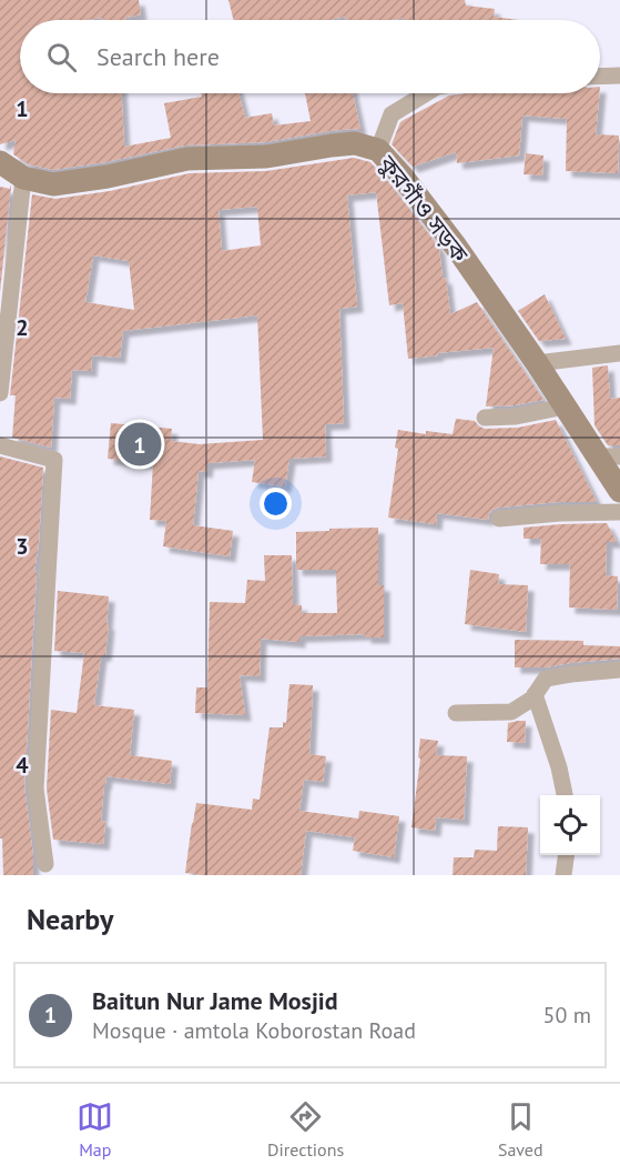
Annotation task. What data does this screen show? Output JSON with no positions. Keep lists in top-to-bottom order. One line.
{"streets":{"street":["কুরগাঁও সড়ক"]},"page":{"search":"Search here","pins":"1","heading":"Nearby","list":[{"mark":"1","name":"Baitun Nur Jame Mosjid","note":"Mosque · amtola Koborostan Road","value":"50 m"}],"nav":["Map","Directions","Saved"]},"grid":{"rows":["1","2","3","4"]}}
